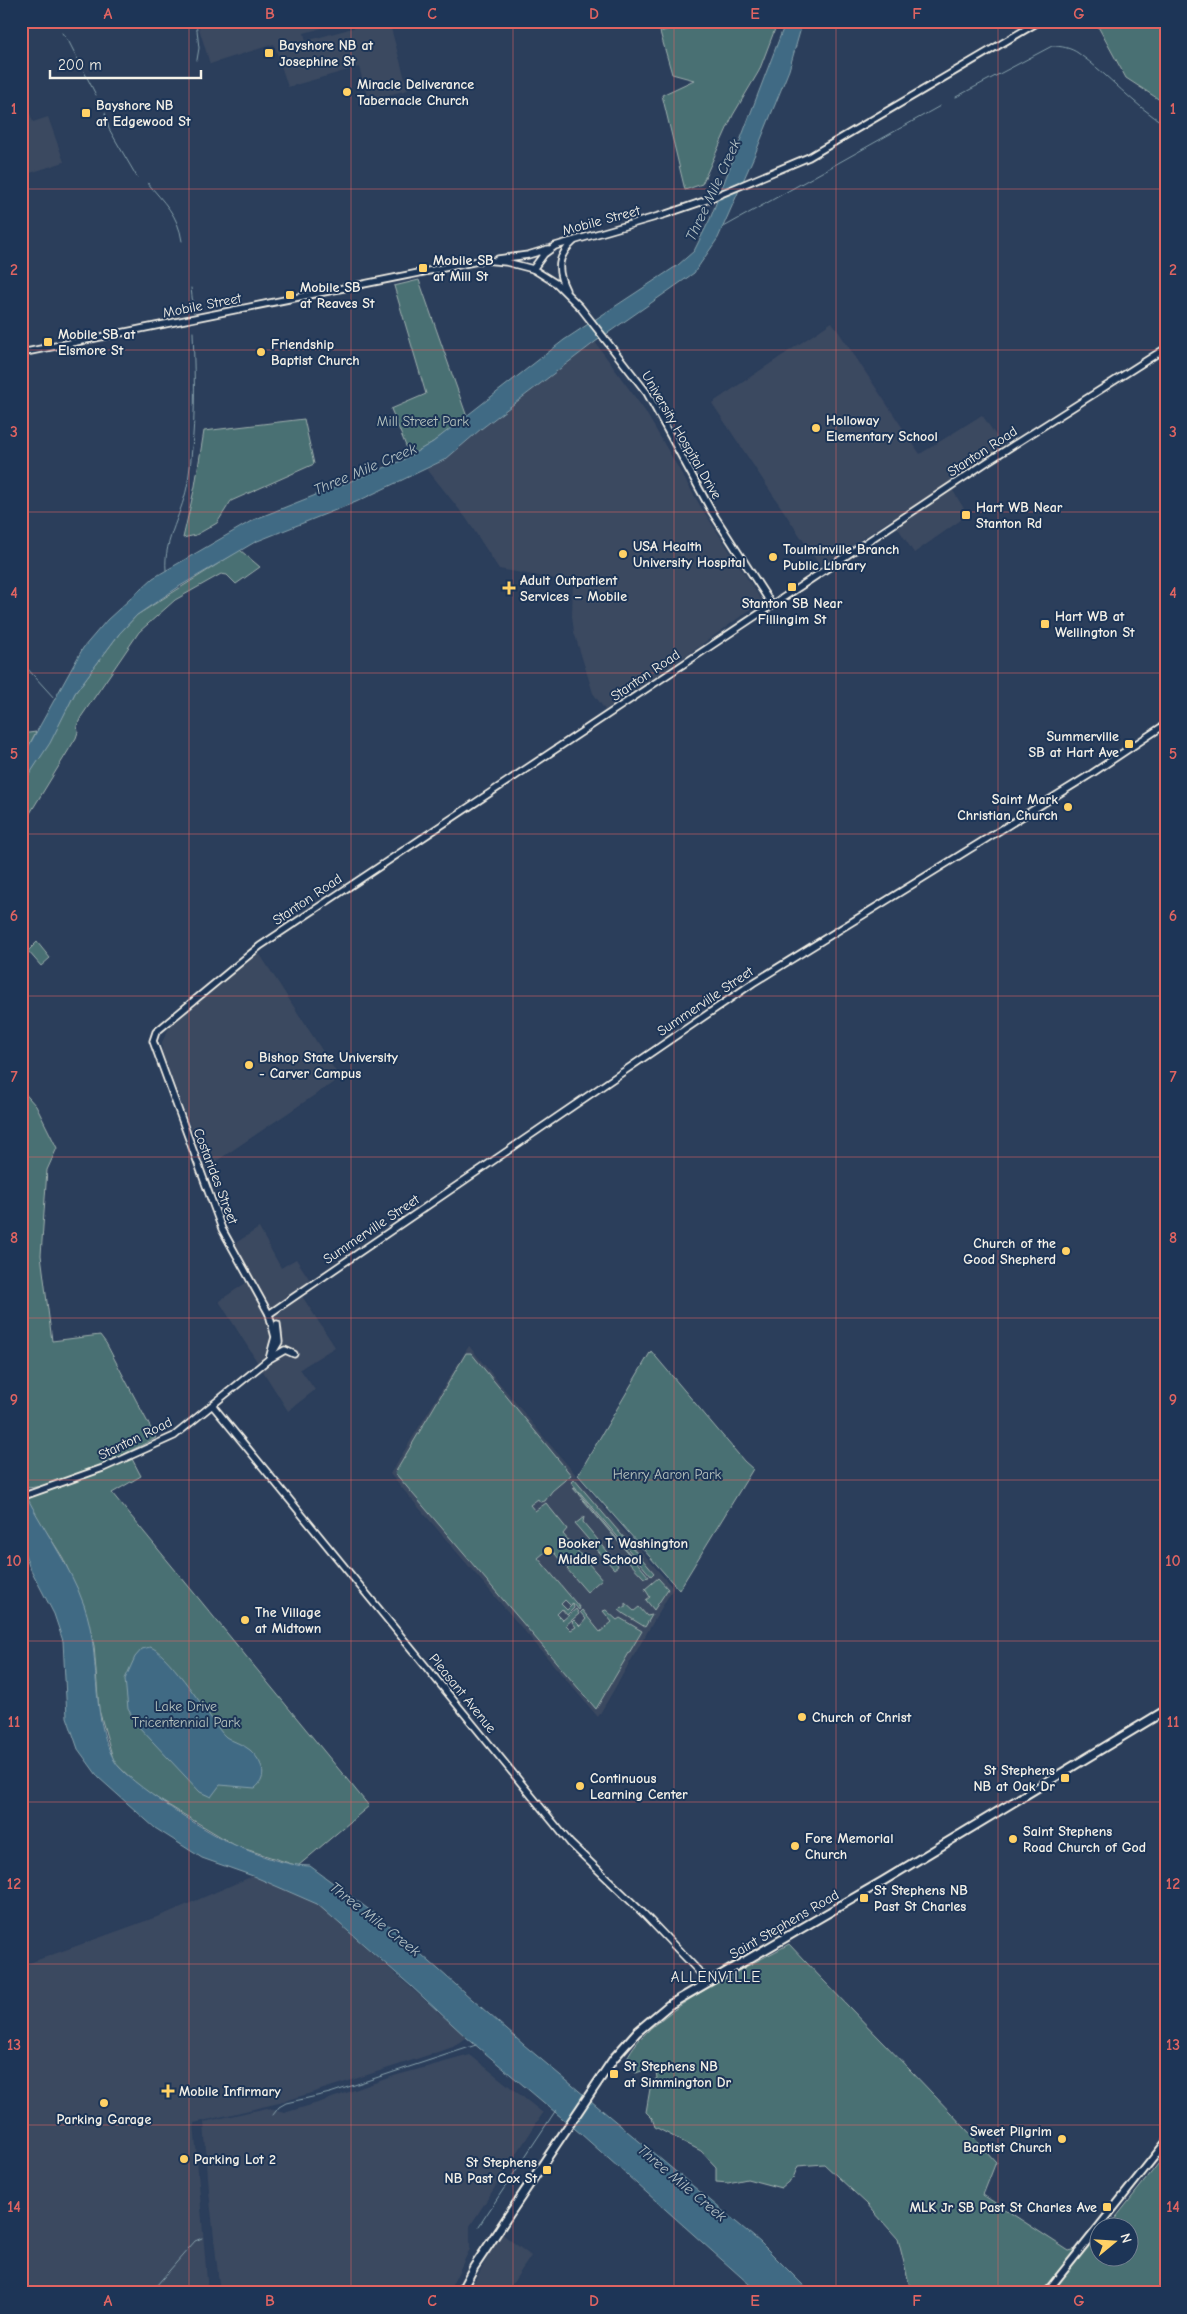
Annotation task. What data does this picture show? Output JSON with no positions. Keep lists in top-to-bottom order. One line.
{"streets":{"main road":["Saint Stephens Road"],"street":["Mobile Street","University Hospital Drive","Stanton Road","Summerville Street","Costarides Street","Pleasant Avenue"]},"crossings":[["Mobile Street","University Hospital Drive"],["University Hospital Drive","Stanton Road"],["Stanton Road","Costarides Street"],["Stanton Road","Pleasant Avenue"],["Summerville Street","Costarides Street"],["Pleasant Avenue","Saint Stephens Road"]],"districts":["ALLENVILLE"],"water":["Three Mile Creek"],"parks":["Mill Street Park","Henry Aaron Park","Lake Drive Tricentennial Park"],"places":{"transit":["Bayshore NB at Josephine St","Bayshore NB at Edgewood St","Mobile SB at Mill St","Mobile SB at Reaves St","Mobile SB at Elsmore St","Hart WB Near Stanton Rd","Stanton SB Near Fillingim St","Hart WB at Wellington St","Summerville SB at Hart Ave","St Stephens NB at Oak Dr","St Stephens NB Past St Charles","St Stephens NB at Simmington Dr","St Stephens NB Past Cox St","MLK Jr SB Past St Charles Ave"],"other":["Miracle Deliverance Tabernacle Church","Friendship Baptist Church","Holloway Elementary School","USA Health University Hospital","Toulminville Branch Public Library","Saint Mark Christian Church","Bishop State University - Carver Campus","Church of the Good Shepherd","Booker T. Washington Middle School","The Village at Midtown","Church of Christ","Continuous Learning Center","Saint Stephens Road Church of God","Fore Memorial Church","Parking Garage","Sweet Pilgrim Baptist Church","Parking Lot 2"],"health":["Adult Outpatient Services – Mobile","Mobile Infirmary"]},"scale_bar":"200 m","north":"right","grid":{"columns":["A","B","C","D","E","F","G"],"rows":["1","2","3","4","5","6","7","8","9","10","11","12","13","14"]}}
